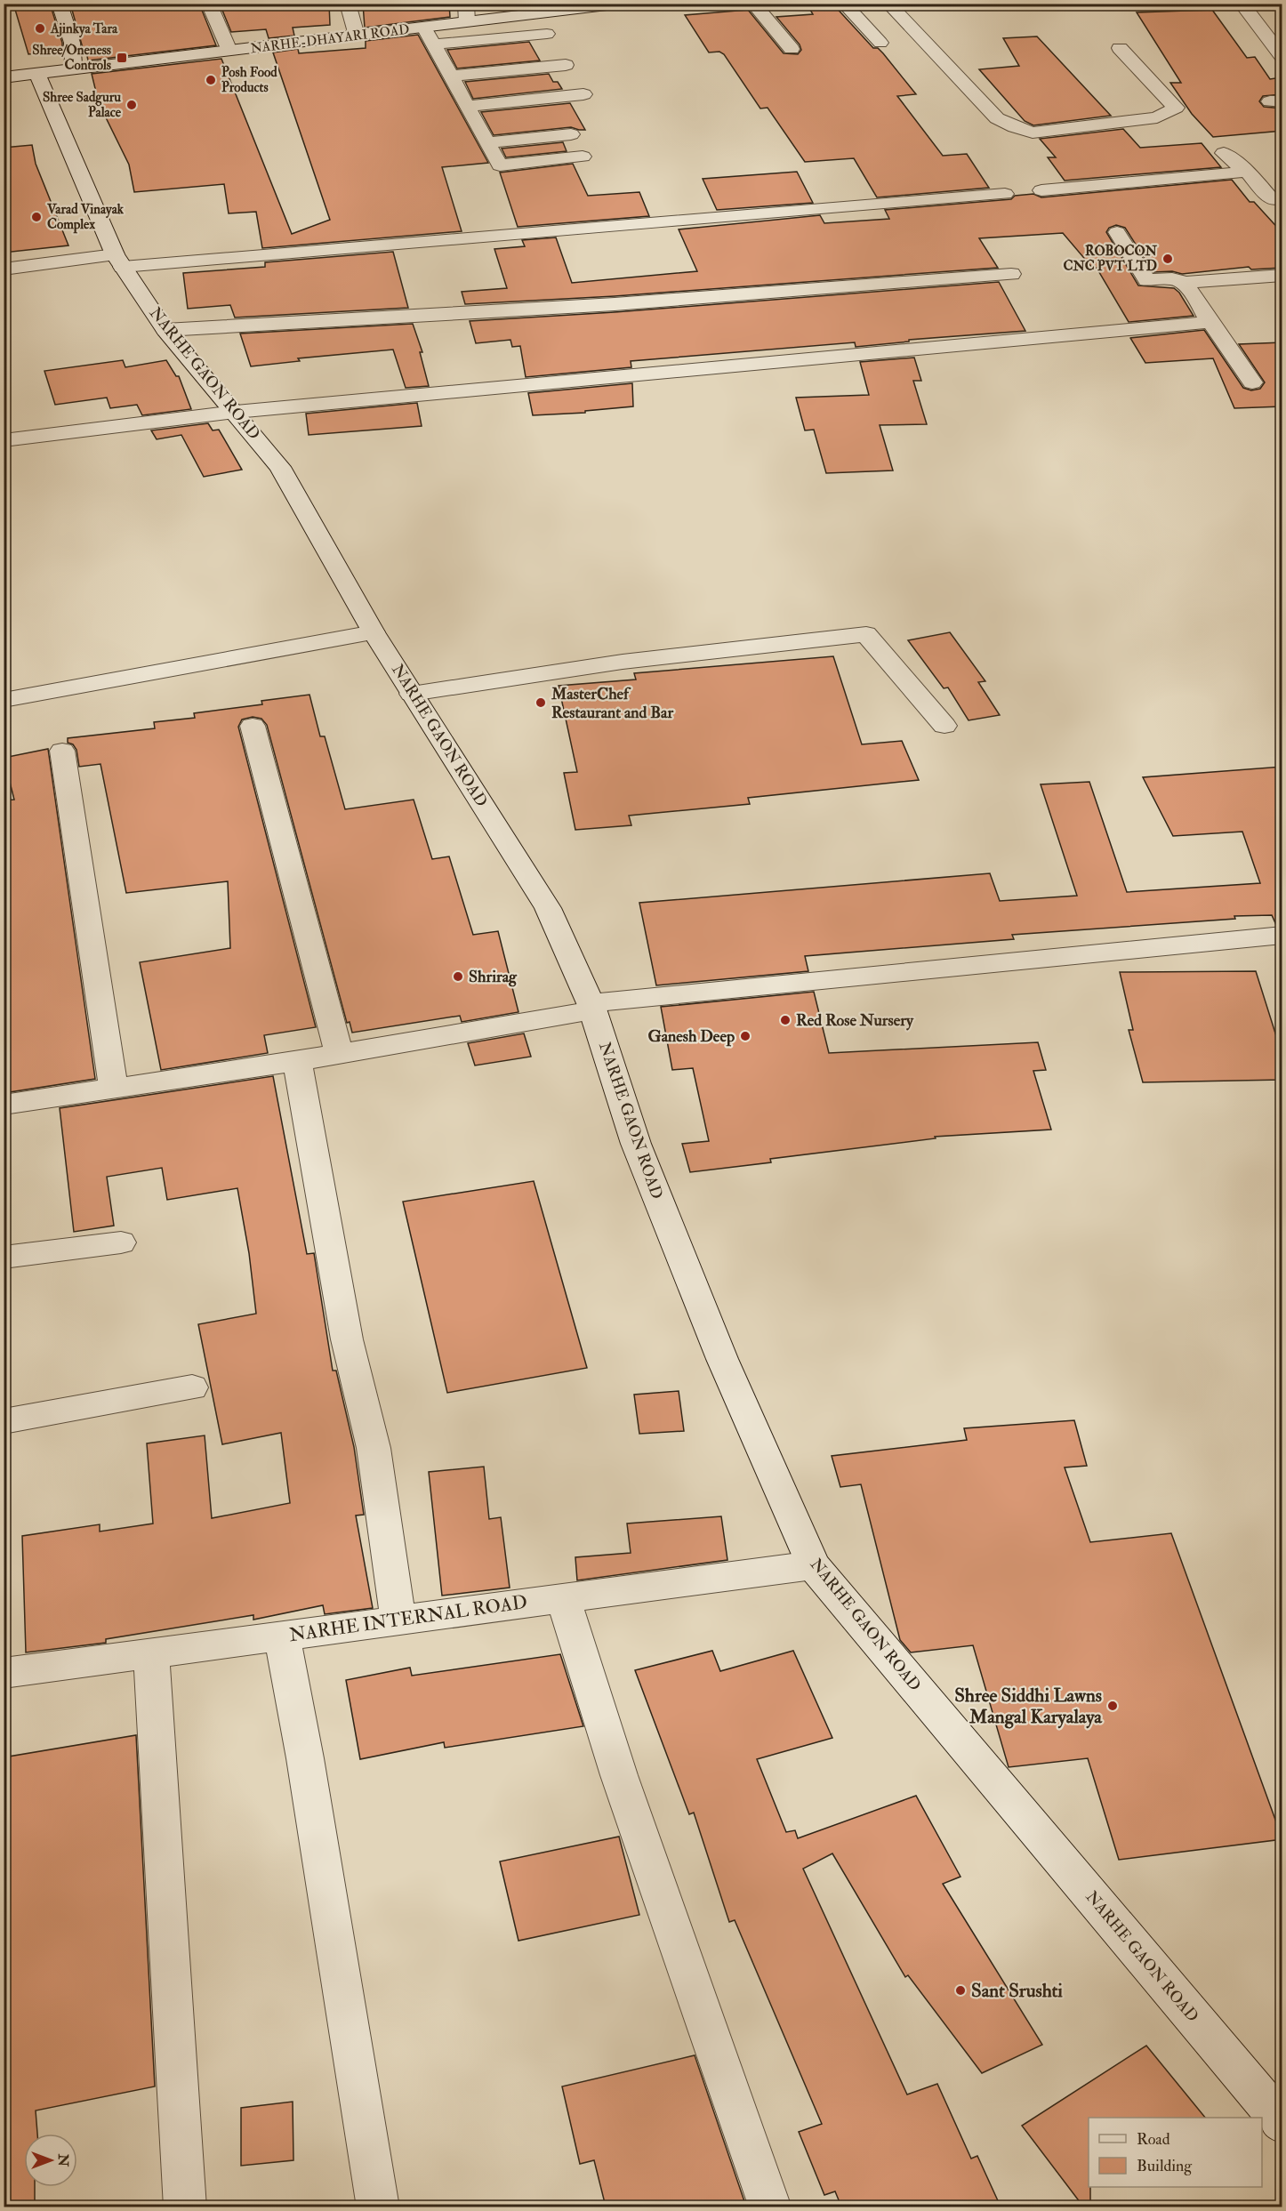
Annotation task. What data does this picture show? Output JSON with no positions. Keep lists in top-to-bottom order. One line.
{"streets":{"street":["NARHE-DHAYARI ROAD","NARHE GAON ROAD","NARHE INTERNAL ROAD"]},"crossings":[["NARHE-DHAYARI ROAD","NARHE GAON ROAD"],["NARHE GAON ROAD","NARHE INTERNAL ROAD"]],"places":{"other":["Ajinkya Tara","Posh Food Products","Shree Sadguru Palace","Varad Vinayak Complex","ROBOCON CNC PVT LTD","MasterChef Restaurant and Bar","Shrirag","Red Rose Nursery","Ganesh Deep","Shree Siddhi Lawns Mangal Karyalaya","Sant Srushti"],"transit":["Shree/Oneness Controls"]},"legend":["Road","Building"],"north":"right"}
